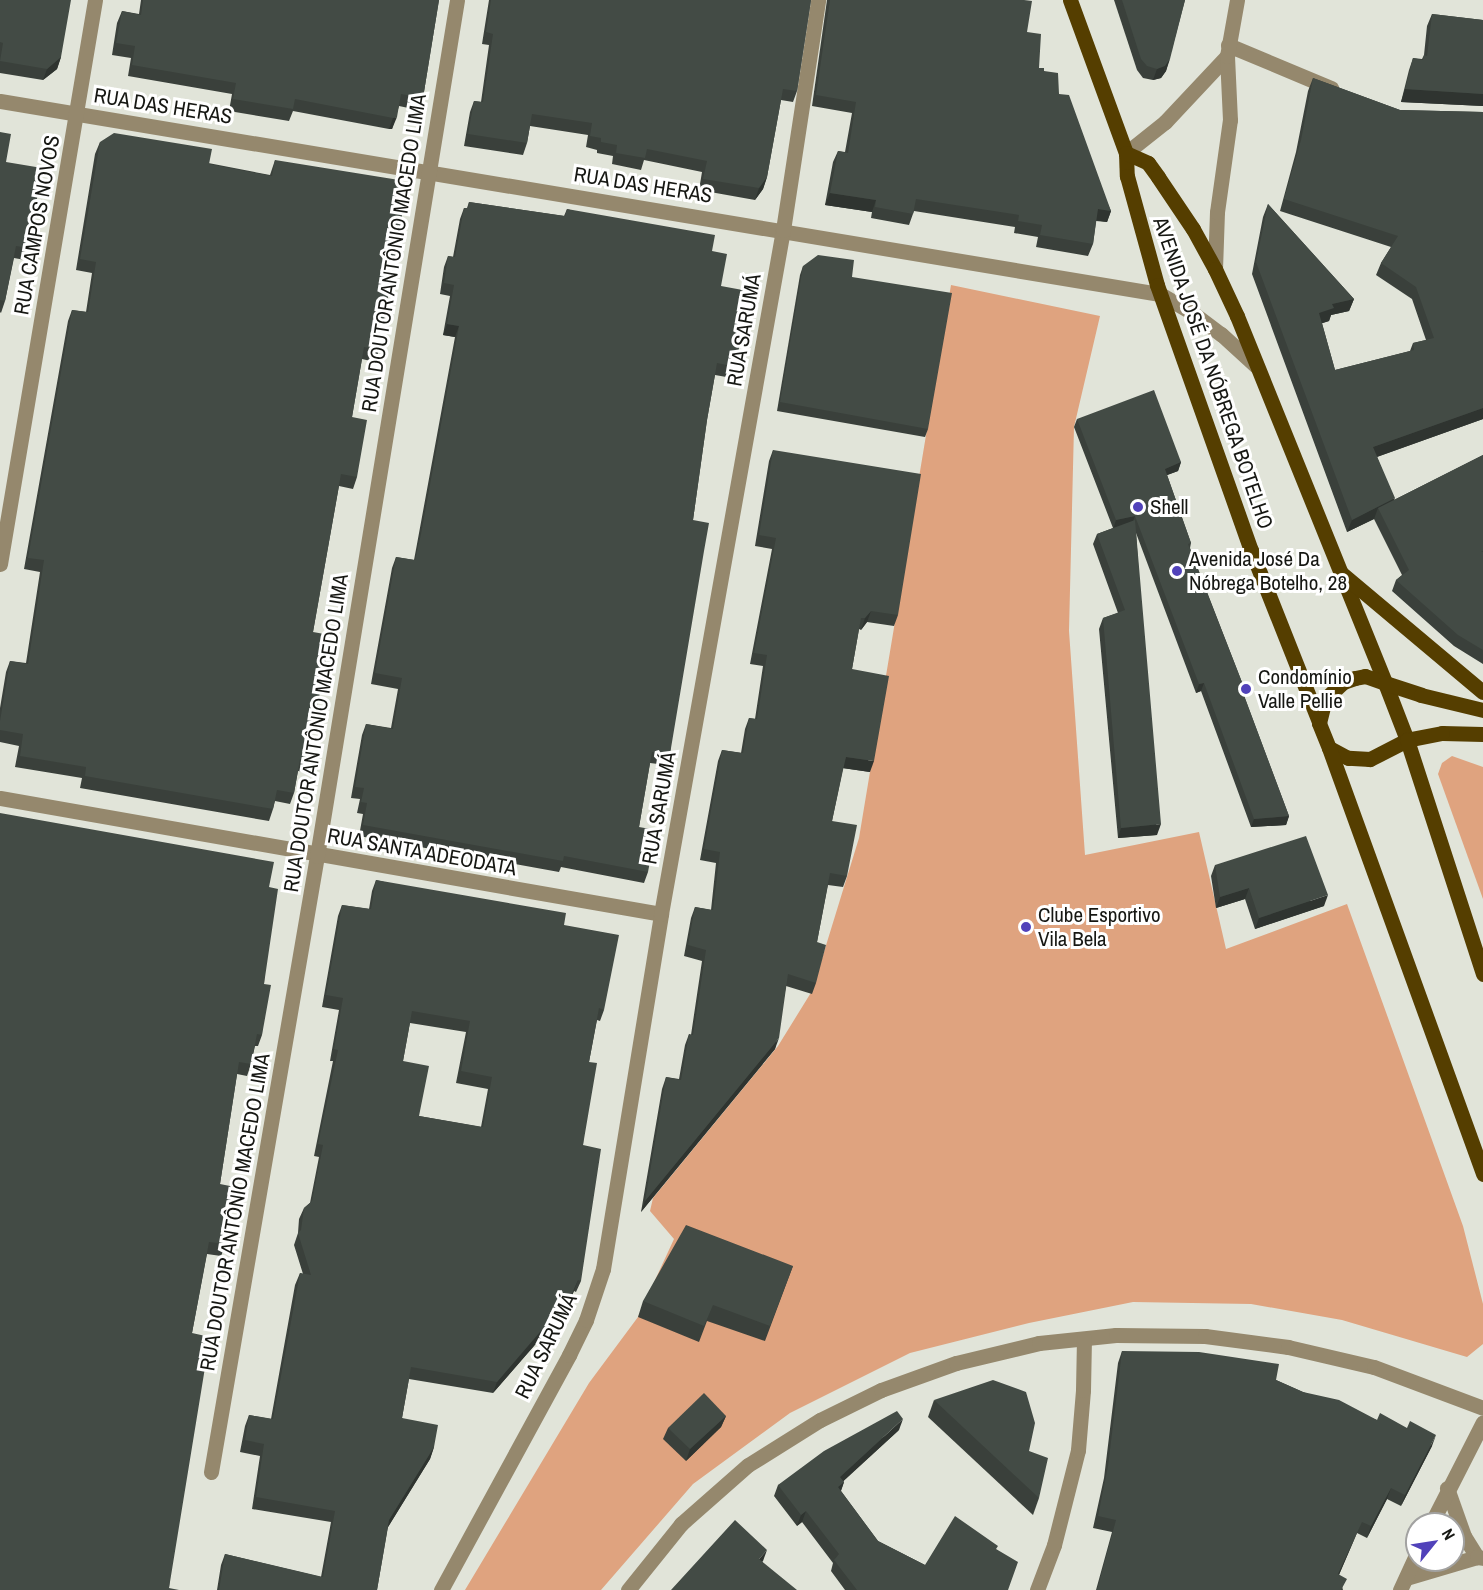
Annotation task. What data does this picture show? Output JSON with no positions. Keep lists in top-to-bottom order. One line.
{"streets":{"main road":["AVENIDA JOSÉ DA NÓBREGA BOTELHO"],"street":["RUA DAS HERAS","RUA CAMPOS NOVOS","RUA DOUTOR ANTÔNIO MACEDO LIMA","RUA SARUMÁ","RUA SANTA ADEODATA"]},"crossings":[["RUA DAS HERAS","RUA CAMPOS NOVOS"],["RUA DAS HERAS","RUA DOUTOR ANTÔNIO MACEDO LIMA"],["RUA DAS HERAS","RUA SARUMÁ"],["RUA DAS HERAS","AVENIDA JOSÉ DA NÓBREGA BOTELHO"],["RUA DOUTOR ANTÔNIO MACEDO LIMA","RUA SANTA ADEODATA"],["RUA SARUMÁ","RUA SANTA ADEODATA"]],"places":["Shell","Avenida José Da Nóbrega Botelho, 28","Condomínio Valle Pellie","Clube Esportivo Vila Bela"],"north":"top right"}
